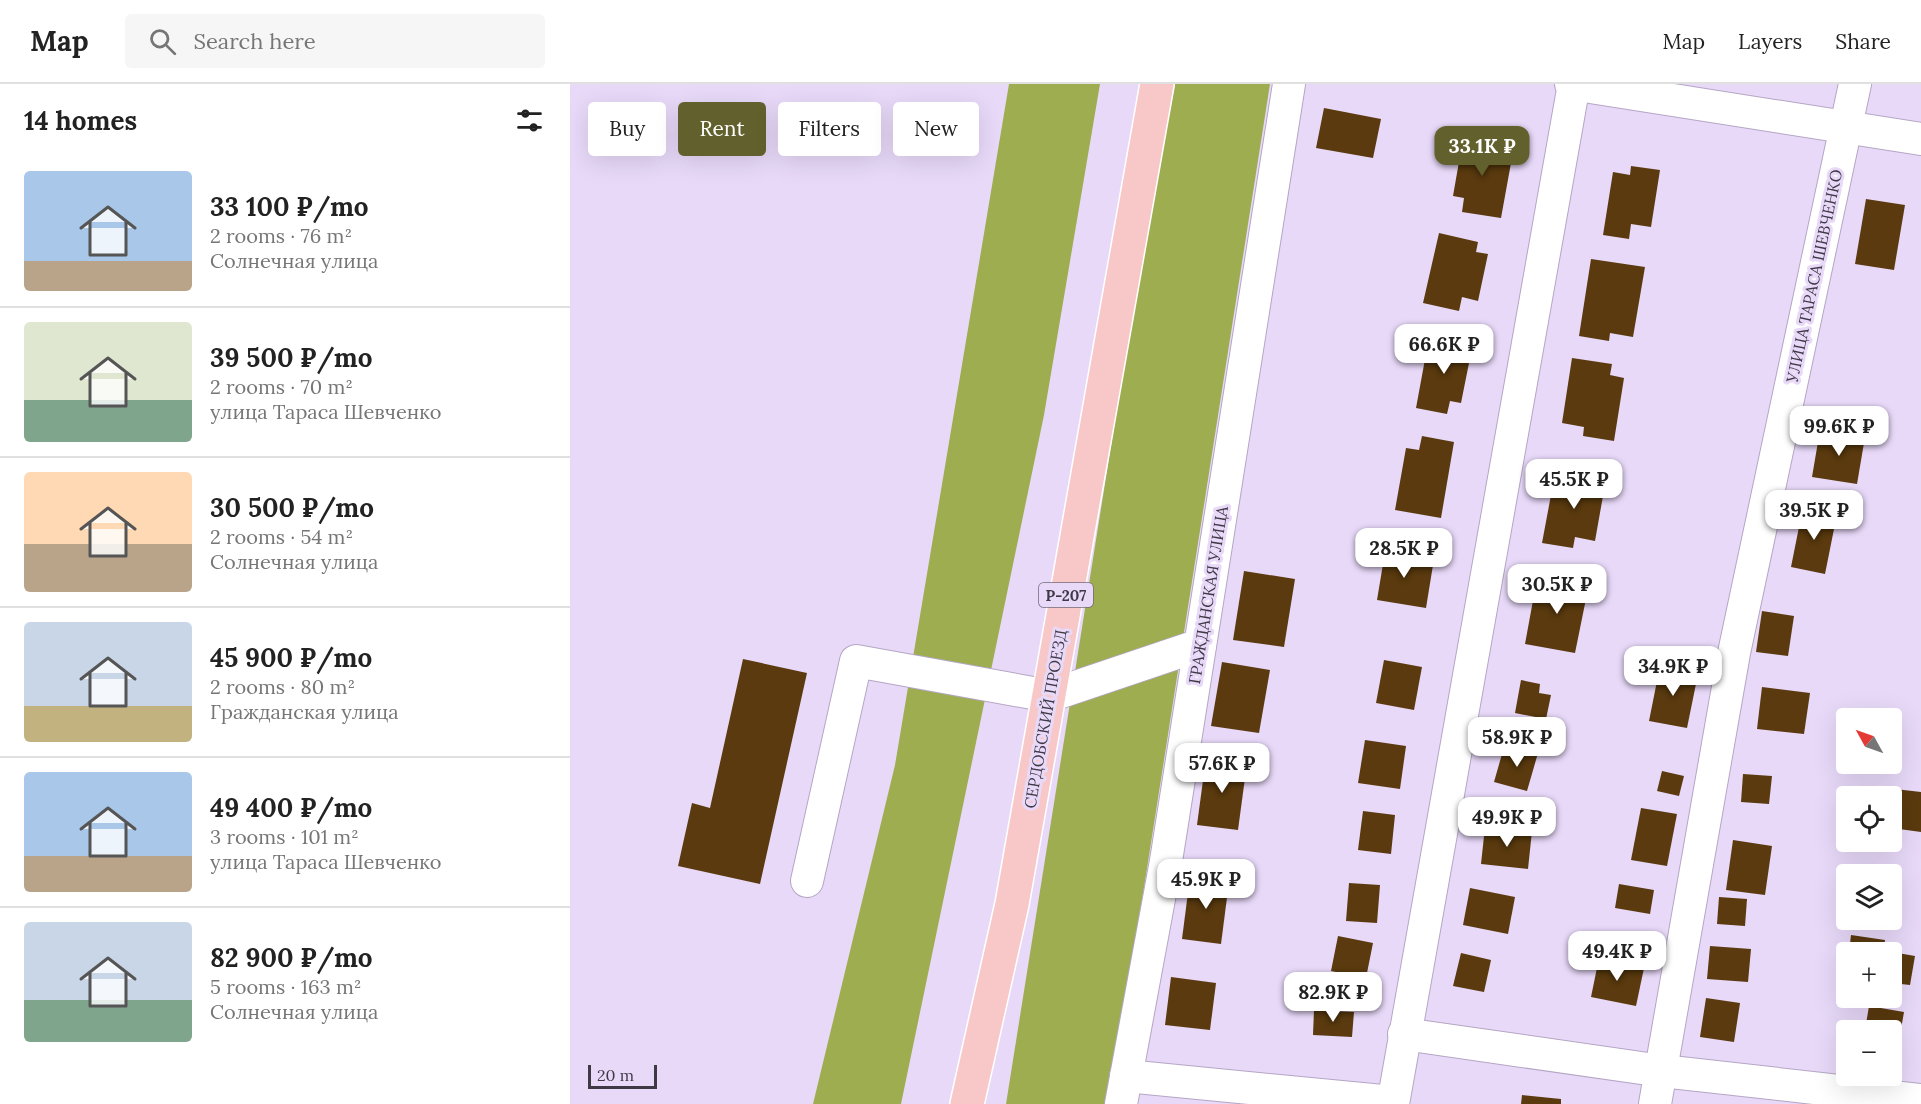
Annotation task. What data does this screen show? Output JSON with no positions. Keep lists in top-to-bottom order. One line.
{"streets":{"main road":["Р-207","СЕРДОБСКИЙ ПРОЕЗД"],"street":["УЛИЦА ТАРАСА ШЕВЧЕНКО","ГРАЖДАНСКАЯ УЛИЦА"]},"scale_bar":"20 m","north":"top left","page":{"header":"Map","search":"Search here","nav":["Map","Layers","Share"],"heading":"14 homes","chip":["Buy","Rent","Filters","New"],"price":["33.1K ₽","66.6K ₽","99.6K ₽","45.5K ₽","39.5K ₽","28.5K ₽","30.5K ₽","34.9K ₽","58.9K ₽","57.6K ₽","49.9K ₽","45.9K ₽","49.4K ₽","82.9K ₽"],"list":[{"name":"33 100 ₽/mo","note":"2 rooms · 76 m² · Солнечная улица"},{"name":"39 500 ₽/mo","note":"2 rooms · 70 m² · улица Тараса Шевченко"},{"name":"30 500 ₽/mo","note":"2 rooms · 54 m² · Солнечная улица"},{"name":"45 900 ₽/mo","note":"2 rooms · 80 m² · Гражданская улица"},{"name":"49 400 ₽/mo","note":"3 rooms · 101 m² · улица Тараса Шевченко"},{"name":"82 900 ₽/mo","note":"5 rooms · 163 m² · Солнечная улица"}],"map_buttons":["+","−"],"scale":"20 m"}}
